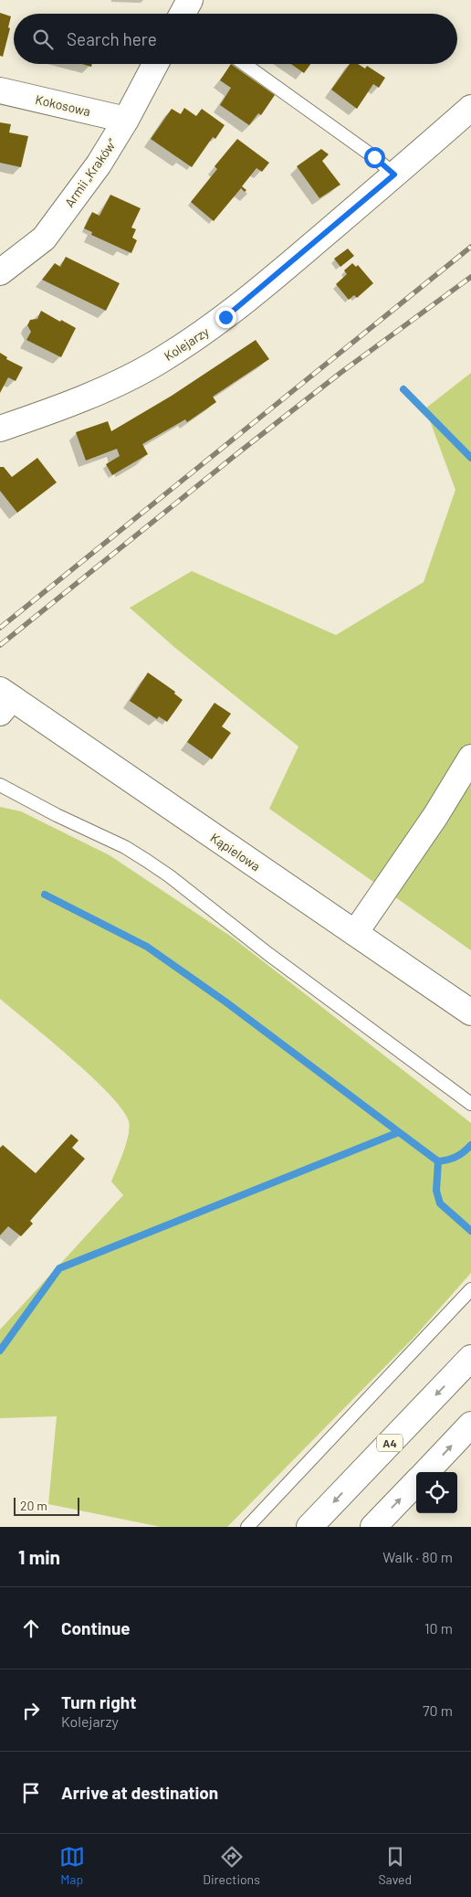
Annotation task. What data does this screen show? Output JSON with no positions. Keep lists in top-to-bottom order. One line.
{"streets":{"main road":["Kokosowa","Armii „Kraków”","Kolejarzy","Kąpielowa","A4"]},"crossings":[["Kokosowa","Armii „Kraków”"]],"scale_bar":"20 m","page":{"search":"Search here","scale":"20 m","heading":["1 min","Walk · 80 m"],"list":[["Continue","10 m"],["Turn right","Kolejarzy","70 m"],"Arrive at destination"],"nav":["Map","Directions","Saved"]}}
